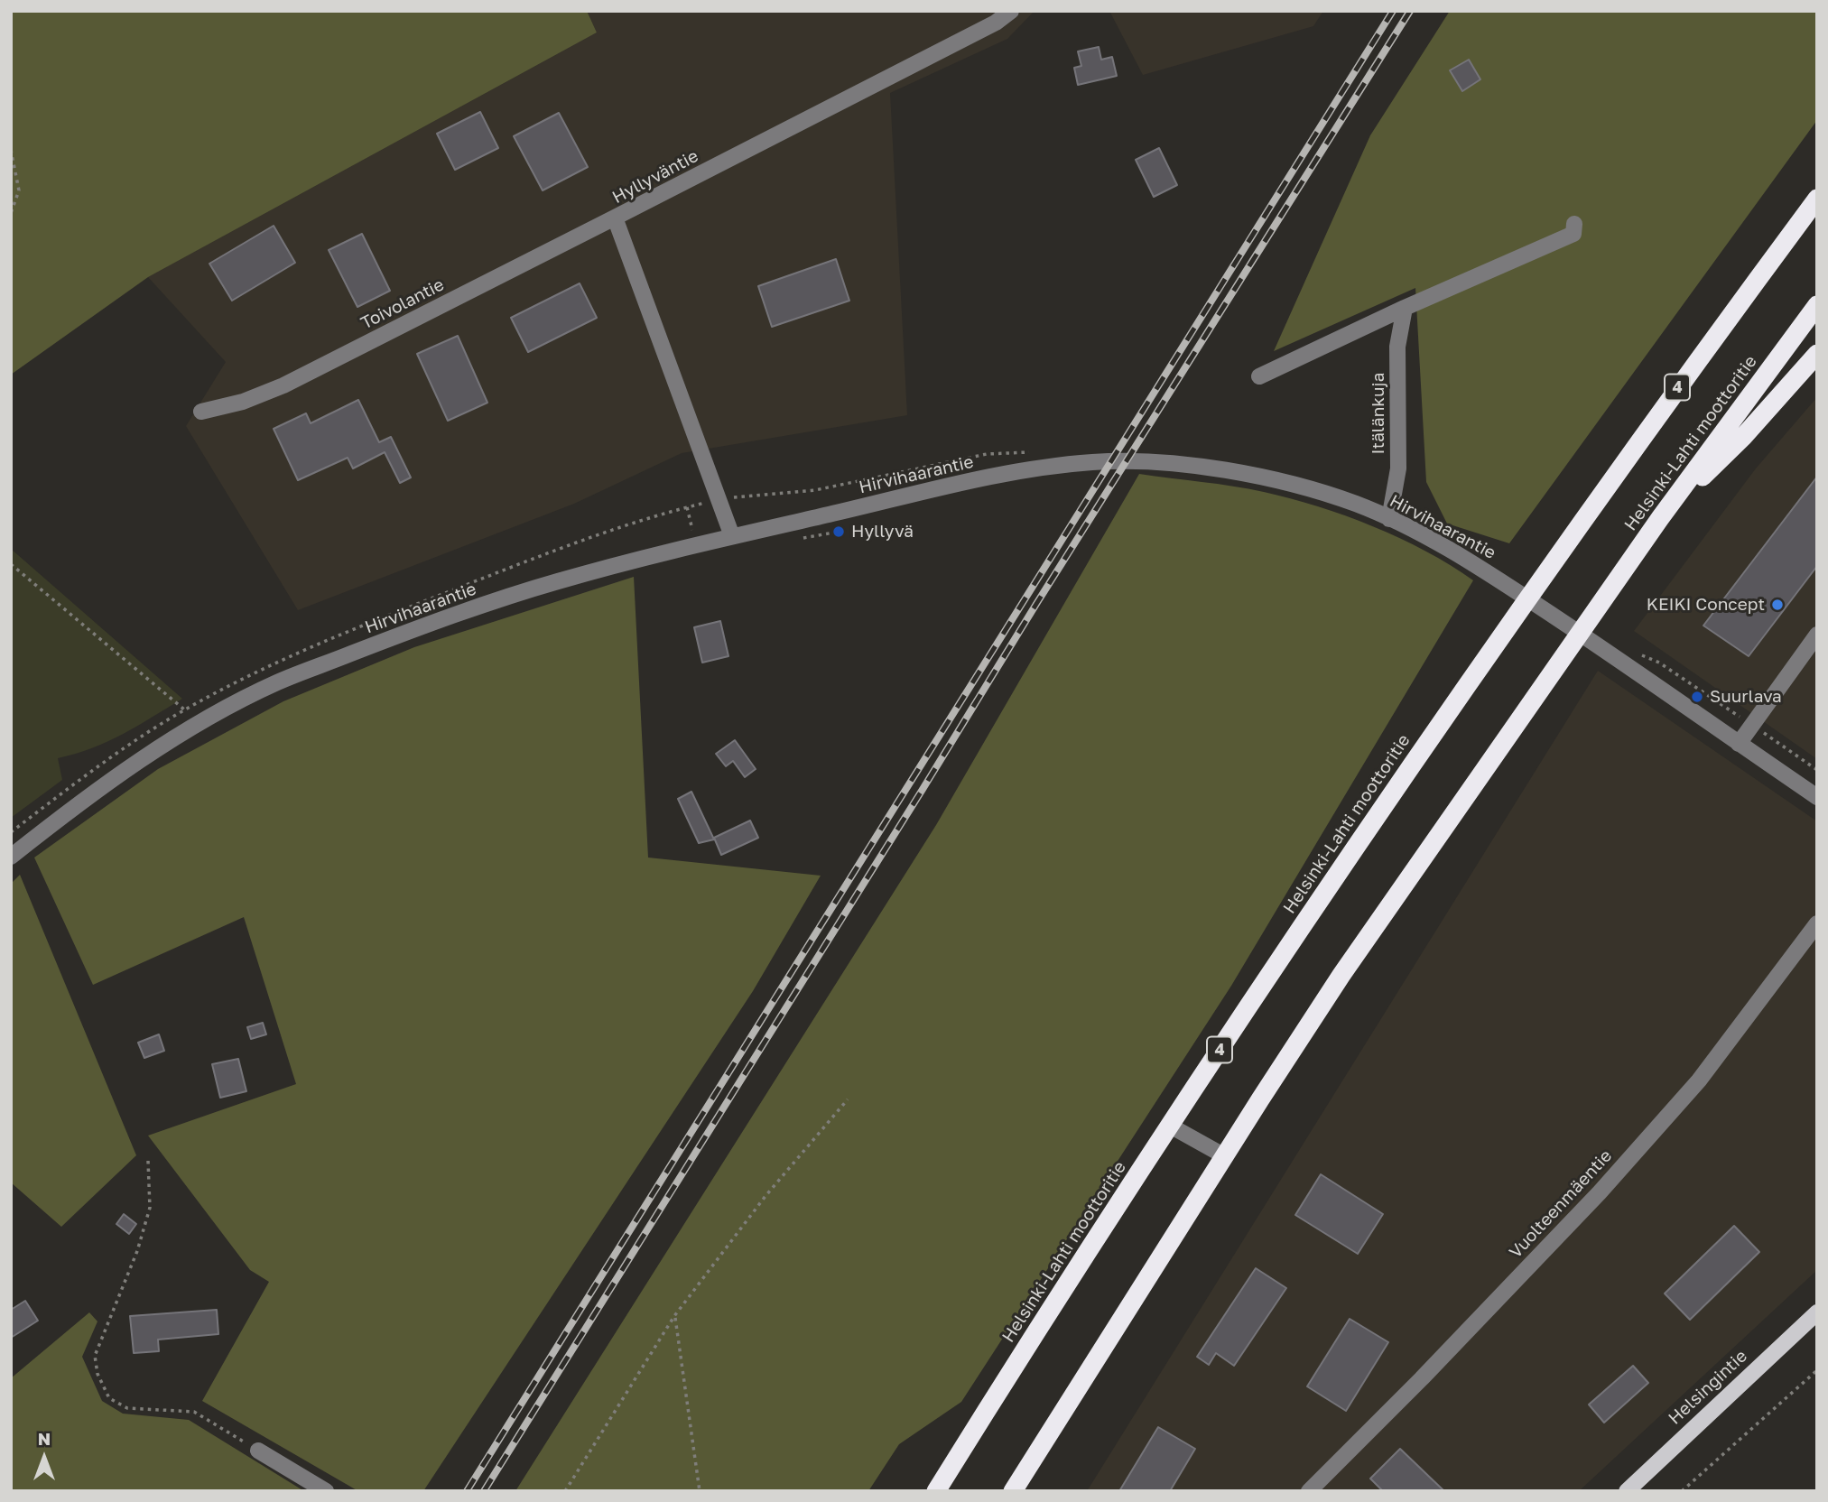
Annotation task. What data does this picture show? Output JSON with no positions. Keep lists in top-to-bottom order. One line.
{"streets":{"highway":["4","Helsinki-Lahti moottoritie"],"main road":["Helsingintie"],"street":["Hyllyväntie","Toivolantie","Itälänkuja","Hirvihaarantie","Vuolteenmäentie"]},"crossings":[["Hyllyväntie","Toivolantie"],["Hyllyväntie","Hirvihaarantie"],["Itälänkuja","Hirvihaarantie"]],"places":["Hyllyvä","KEIKI Concept","Suurlava"],"north":"top"}
